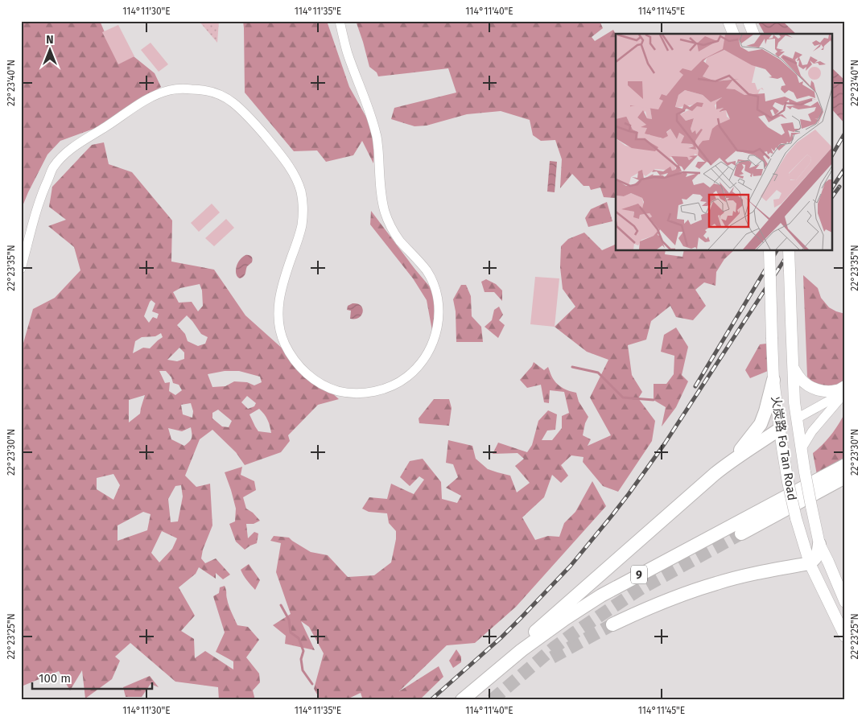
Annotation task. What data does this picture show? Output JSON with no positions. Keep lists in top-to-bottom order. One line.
{"streets":{"highway":["9"],"main road":["火炭路 Fo Tan Road"]},"scale_bar":"100 m","north":"top","coordinates":["114°11'30\"E","114°11'35\"E","114°11'40\"E","114°11'45\"E","22°23'40\"N","22°23'35\"N","22°23'30\"N","22°23'25\"N"]}
